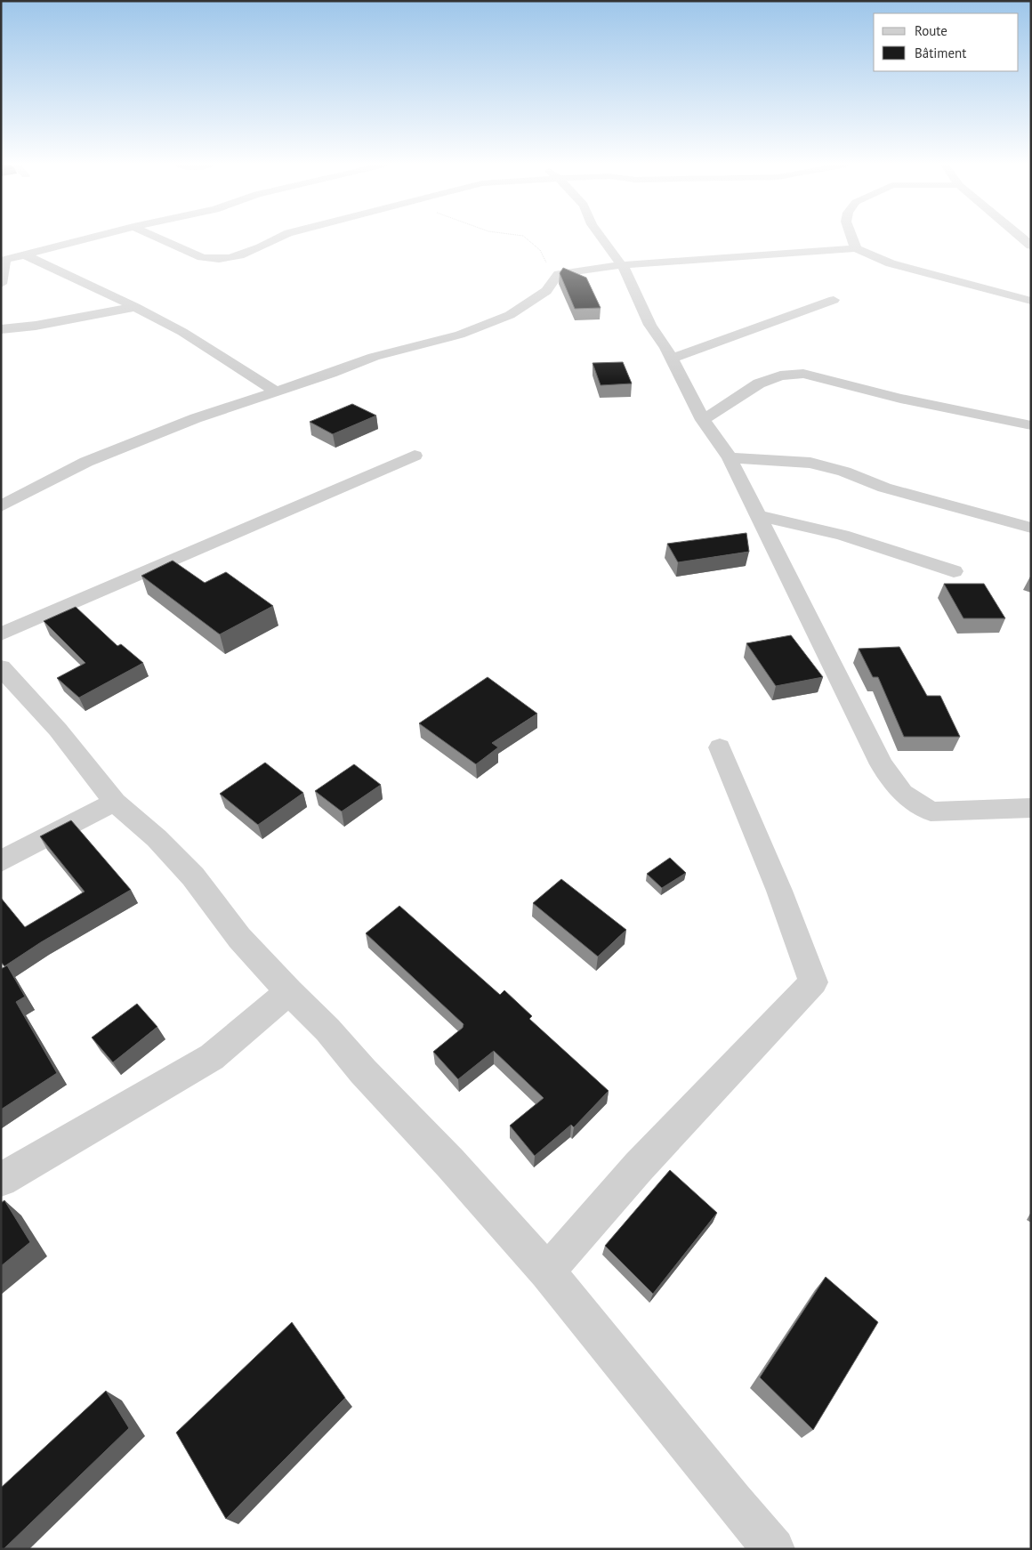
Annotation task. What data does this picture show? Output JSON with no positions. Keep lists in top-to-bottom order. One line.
{"legend":["Route","Bâtiment"]}
